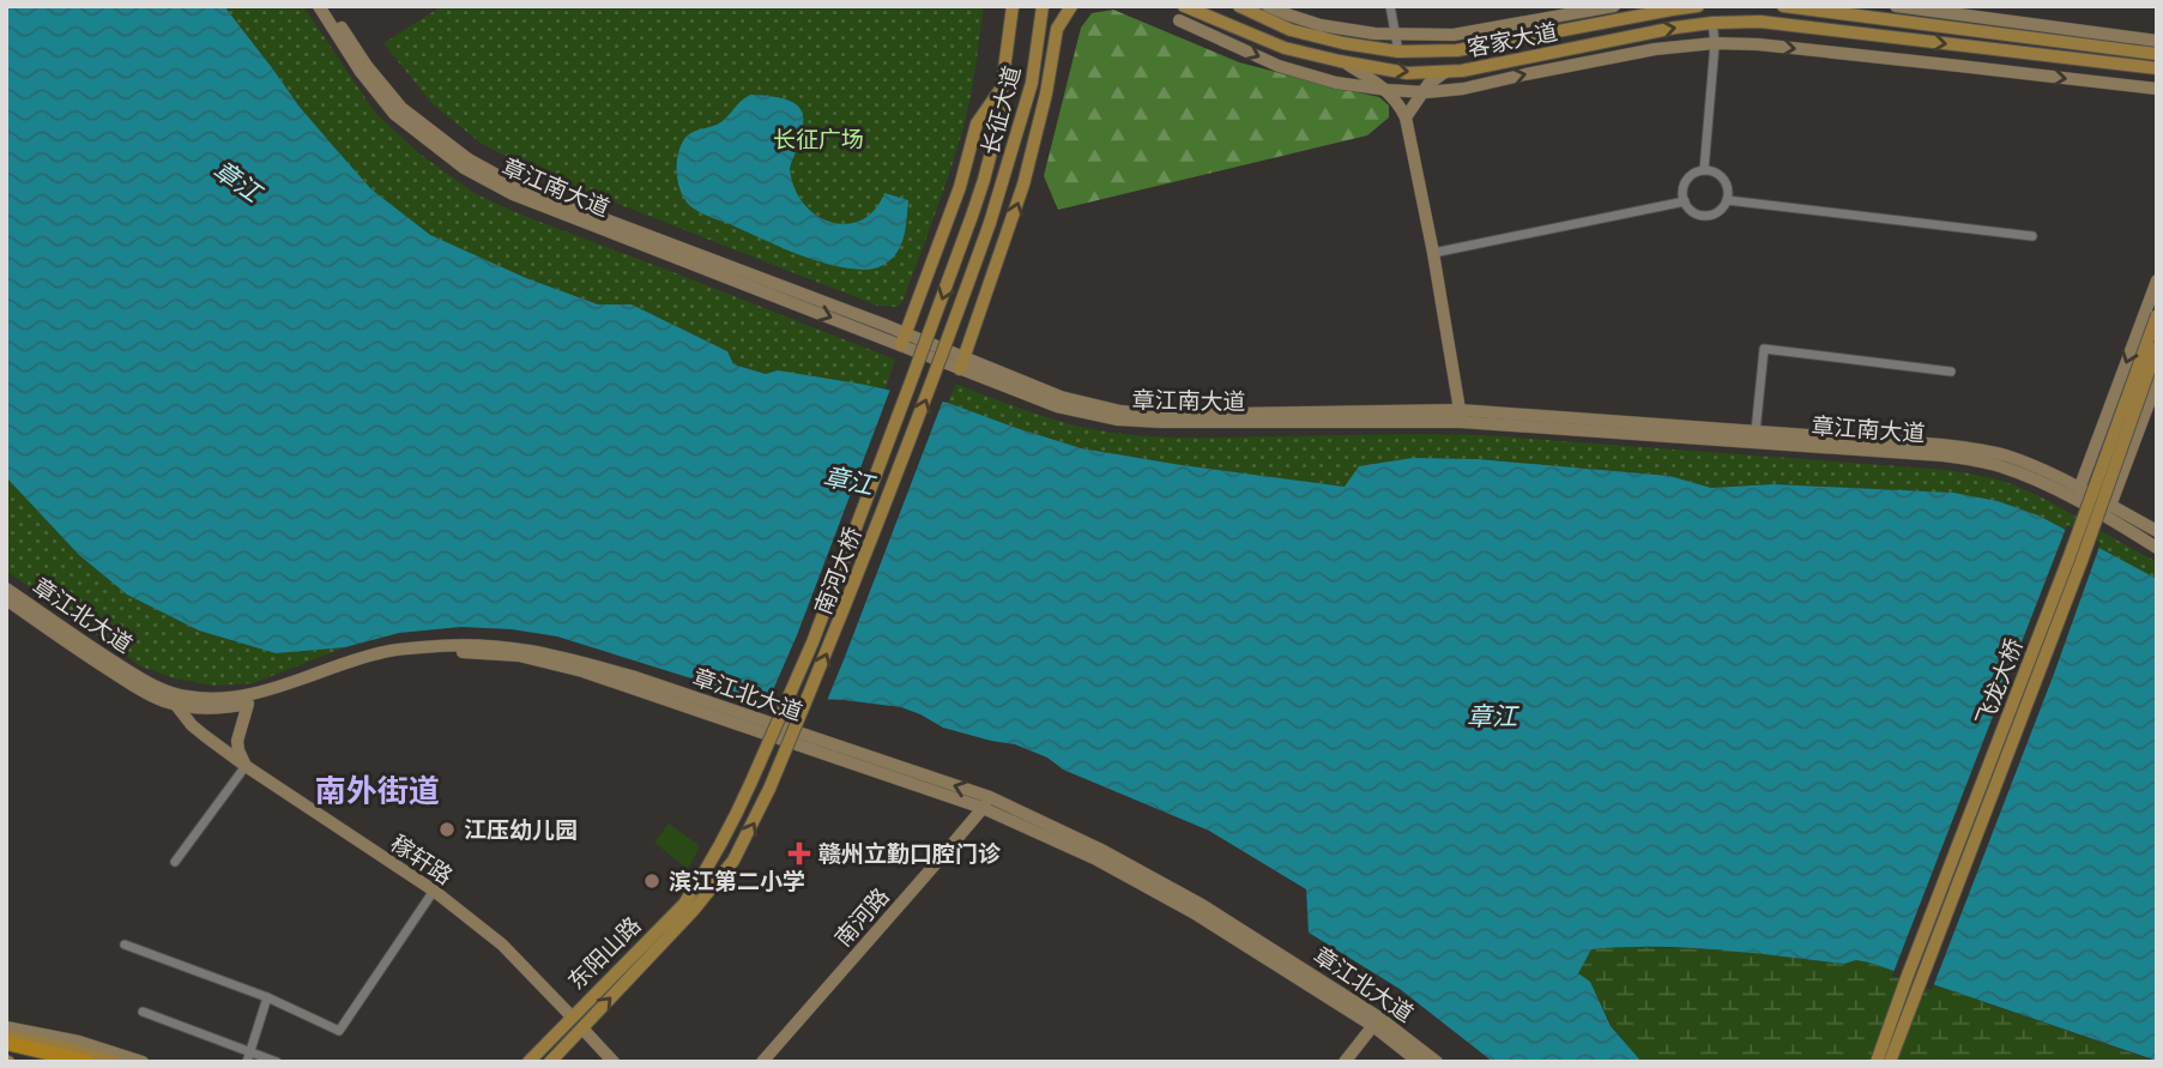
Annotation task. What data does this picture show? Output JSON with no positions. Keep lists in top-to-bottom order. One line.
{"streets":{"main road":["客家大道","长征大道","章江南大道","南河大桥","章江北大道","飞龙大桥","稼轩路","南河路","东阳山路"]},"crossings":[["长征大道","南河大桥"],["南河大桥","东阳山路"],["章江北大道","稼轩路"],["章江北大道","南河路"],["稼轩路","东阳山路"]],"districts":["南外街道"],"water":["章江"],"parks":["长征广场"],"places":{"other":["江压幼儿园","滨江第二小学"],"health":["赣州立勤口腔门诊"]}}
